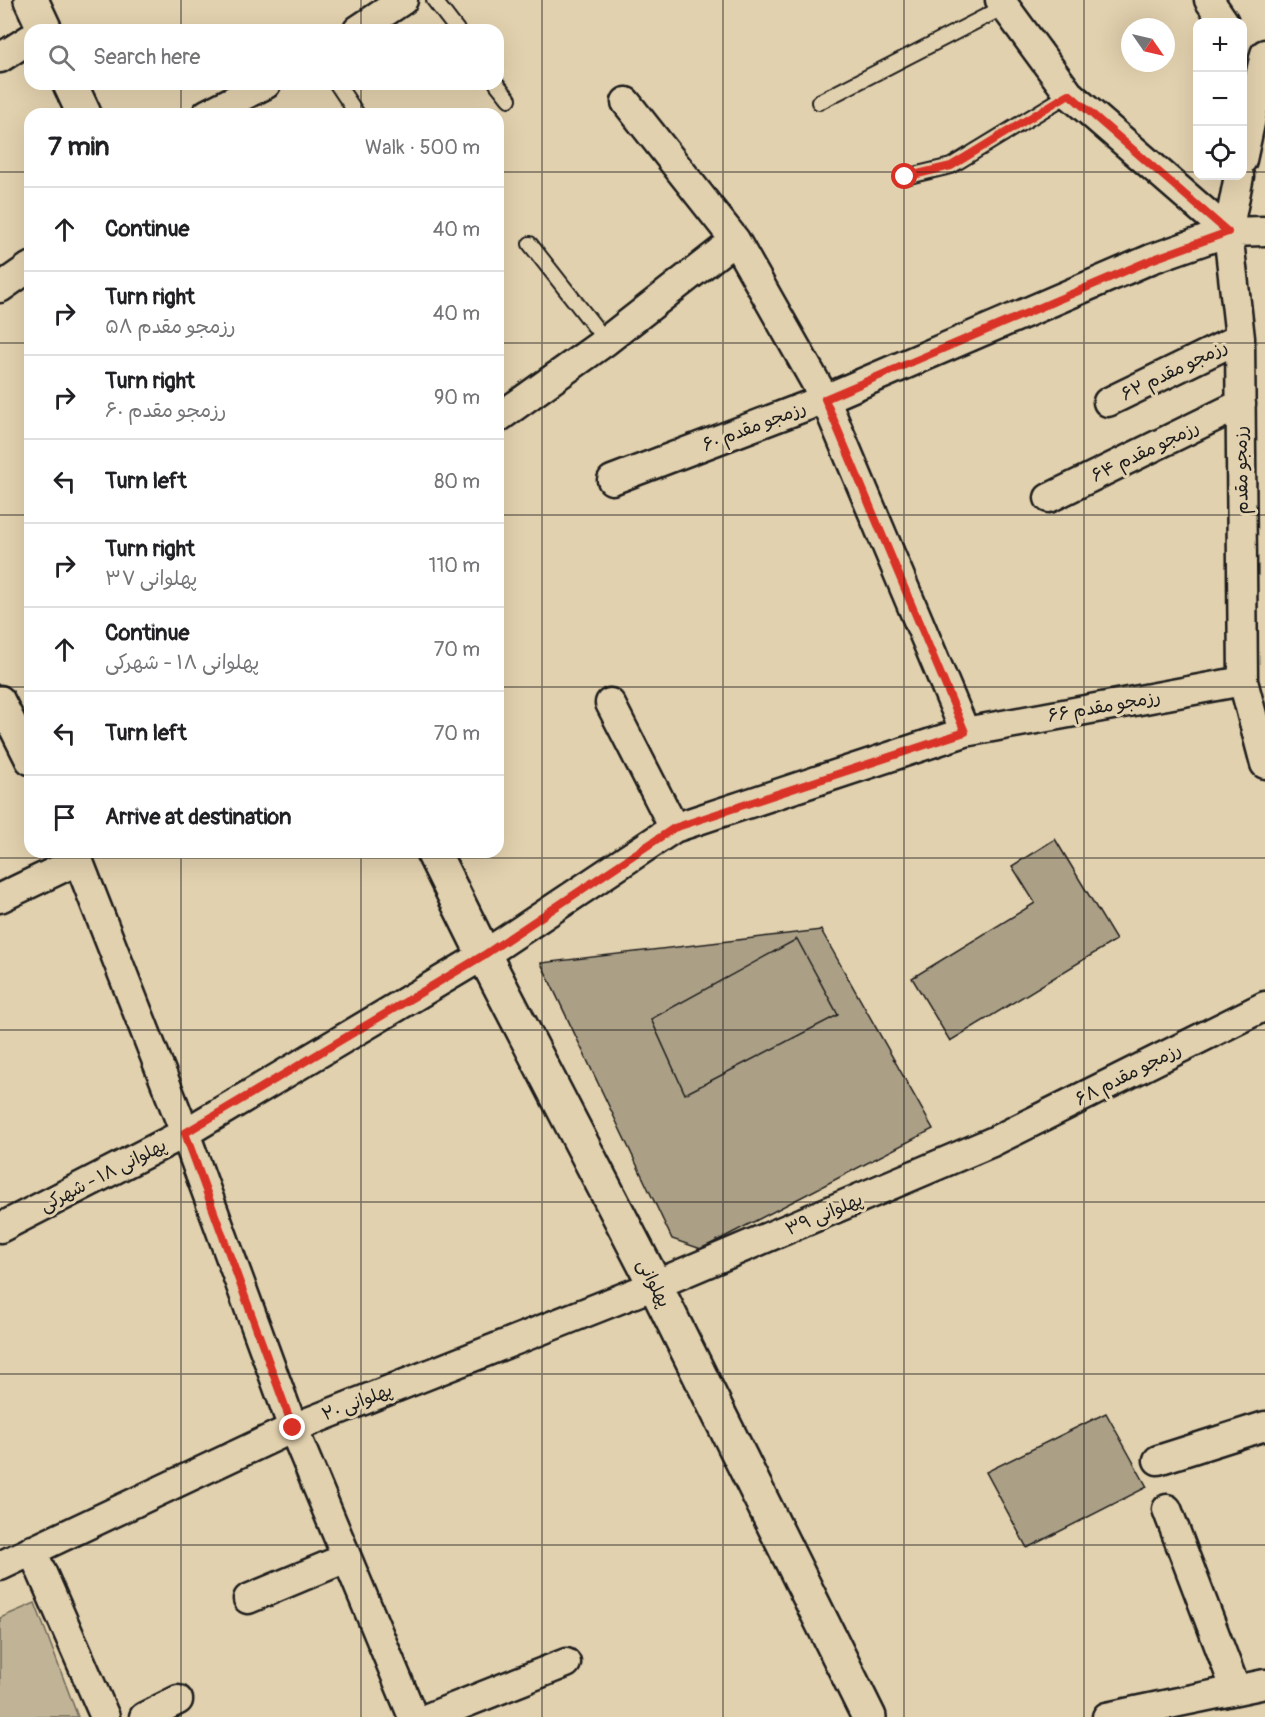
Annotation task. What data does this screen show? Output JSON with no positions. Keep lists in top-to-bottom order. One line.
{"streets":{"street":["رزمجو مقدم ۶۲","رزمجو مقدم ۶۰","رزمجو مقدم ۶۴","رزمجو مقدم","رزمجو مقدم ۶۶","رزمجو مقدم ۶۸","پهلوانی ۱۸ - شهرکی","پهلوانی ۳۹","پهلوانی","پهلوانی ۲۰"]},"crossings":[["رزمجو مقدم ۶۲","رزمجو مقدم"],["رزمجو مقدم ۶۰","رزمجو مقدم"],["رزمجو مقدم ۶۴","رزمجو مقدم"],["رزمجو مقدم","رزمجو مقدم ۶۶"],["رزمجو مقدم ۶۶","پهلوانی ۱۸ - شهرکی"],["رزمجو مقدم ۶۸","پهلوانی ۳۹"],["پهلوانی ۱۸ - شهرکی","پهلوانی"],["پهلوانی ۳۹","پهلوانی"],["پهلوانی ۳۹","پهلوانی ۲۰"],["پهلوانی","پهلوانی ۲۰"]],"north":"bottom right","page":{"map_buttons":["+","−"],"search":"Search here","heading":["7 min","Walk · 500 m"],"list":[["Continue","40 m"],["Turn right","رزمجو مقدم ۵۸","40 m"],["Turn right","رزمجو مقدم ۶۰","90 m"],["Turn left","80 m"],["Turn right","پهلوانی ۳۷","110 m"],["Continue","پهلوانی ۱۸ - شهرکی","70 m"],["Turn left","70 m"],"Arrive at destination"]}}
